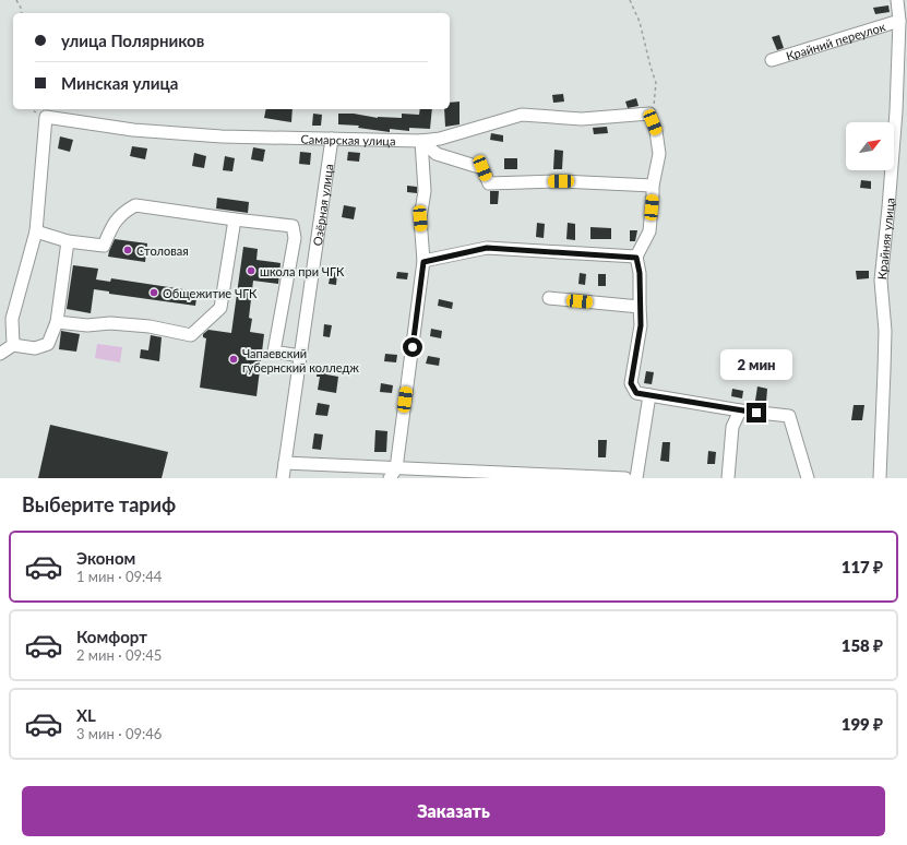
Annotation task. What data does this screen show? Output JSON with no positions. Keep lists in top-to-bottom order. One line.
{"streets":{"street":["Крайний переулок","Самарская улица","Озёрная улица","Крайняя улица"]},"crossings":[["Крайний переулок","Крайняя улица"],["Самарская улица","Озёрная улица"]],"places":["Столовая","школа при ЧГК","Общежитие ЧГК","Чапаевский губернский колледж"],"north":"top right","page":{"banner":["улица Полярников","Минская улица"],"bubble":"2 мин","heading":"Выберите тариф","list":[{"name":"Эконом","note":"1 мин · 09:44","value":"117 ₽"},{"name":"Комфорт","note":"2 мин · 09:45","value":"158 ₽"},{"name":"XL","note":"3 мин · 09:46","value":"199 ₽"}],"buttons":"Заказать"}}
